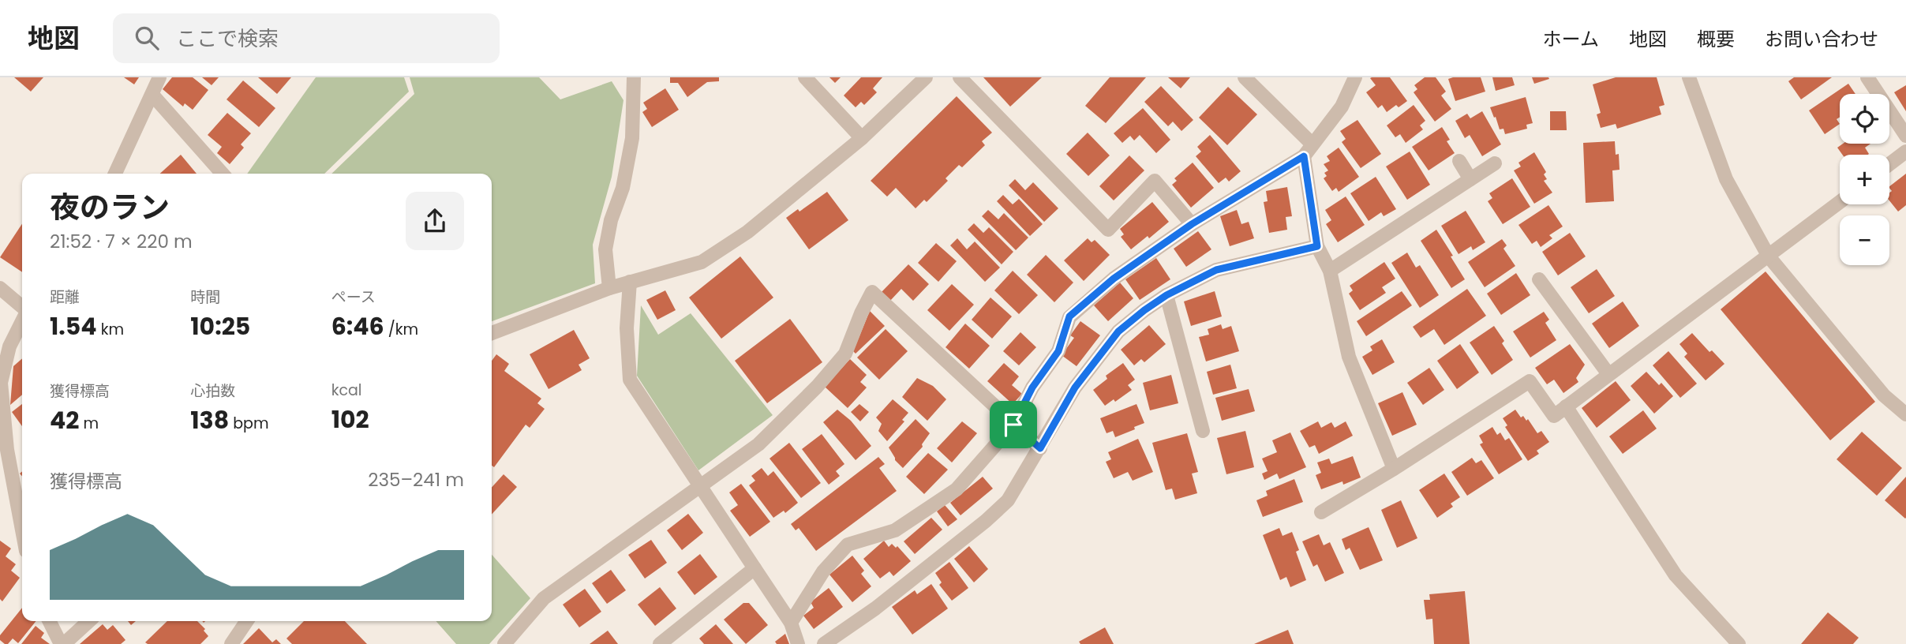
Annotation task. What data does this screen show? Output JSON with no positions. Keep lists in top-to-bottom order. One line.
{"page":{"header":"地図","search":"ここで検索","nav":["ホーム","地図","概要","お問い合わせ"],"map_buttons":["+","−"],"heading":["夜のラン","21:52 · 7 × 220 m"],"stats":[["距離","1.54 km"],["時間","10:25"],["ペース","6:46 /km"],["獲得標高","42 m"],["心拍数","138 bpm"],["kcal","102"]],"chart":["獲得標高","235–241 m"]}}
